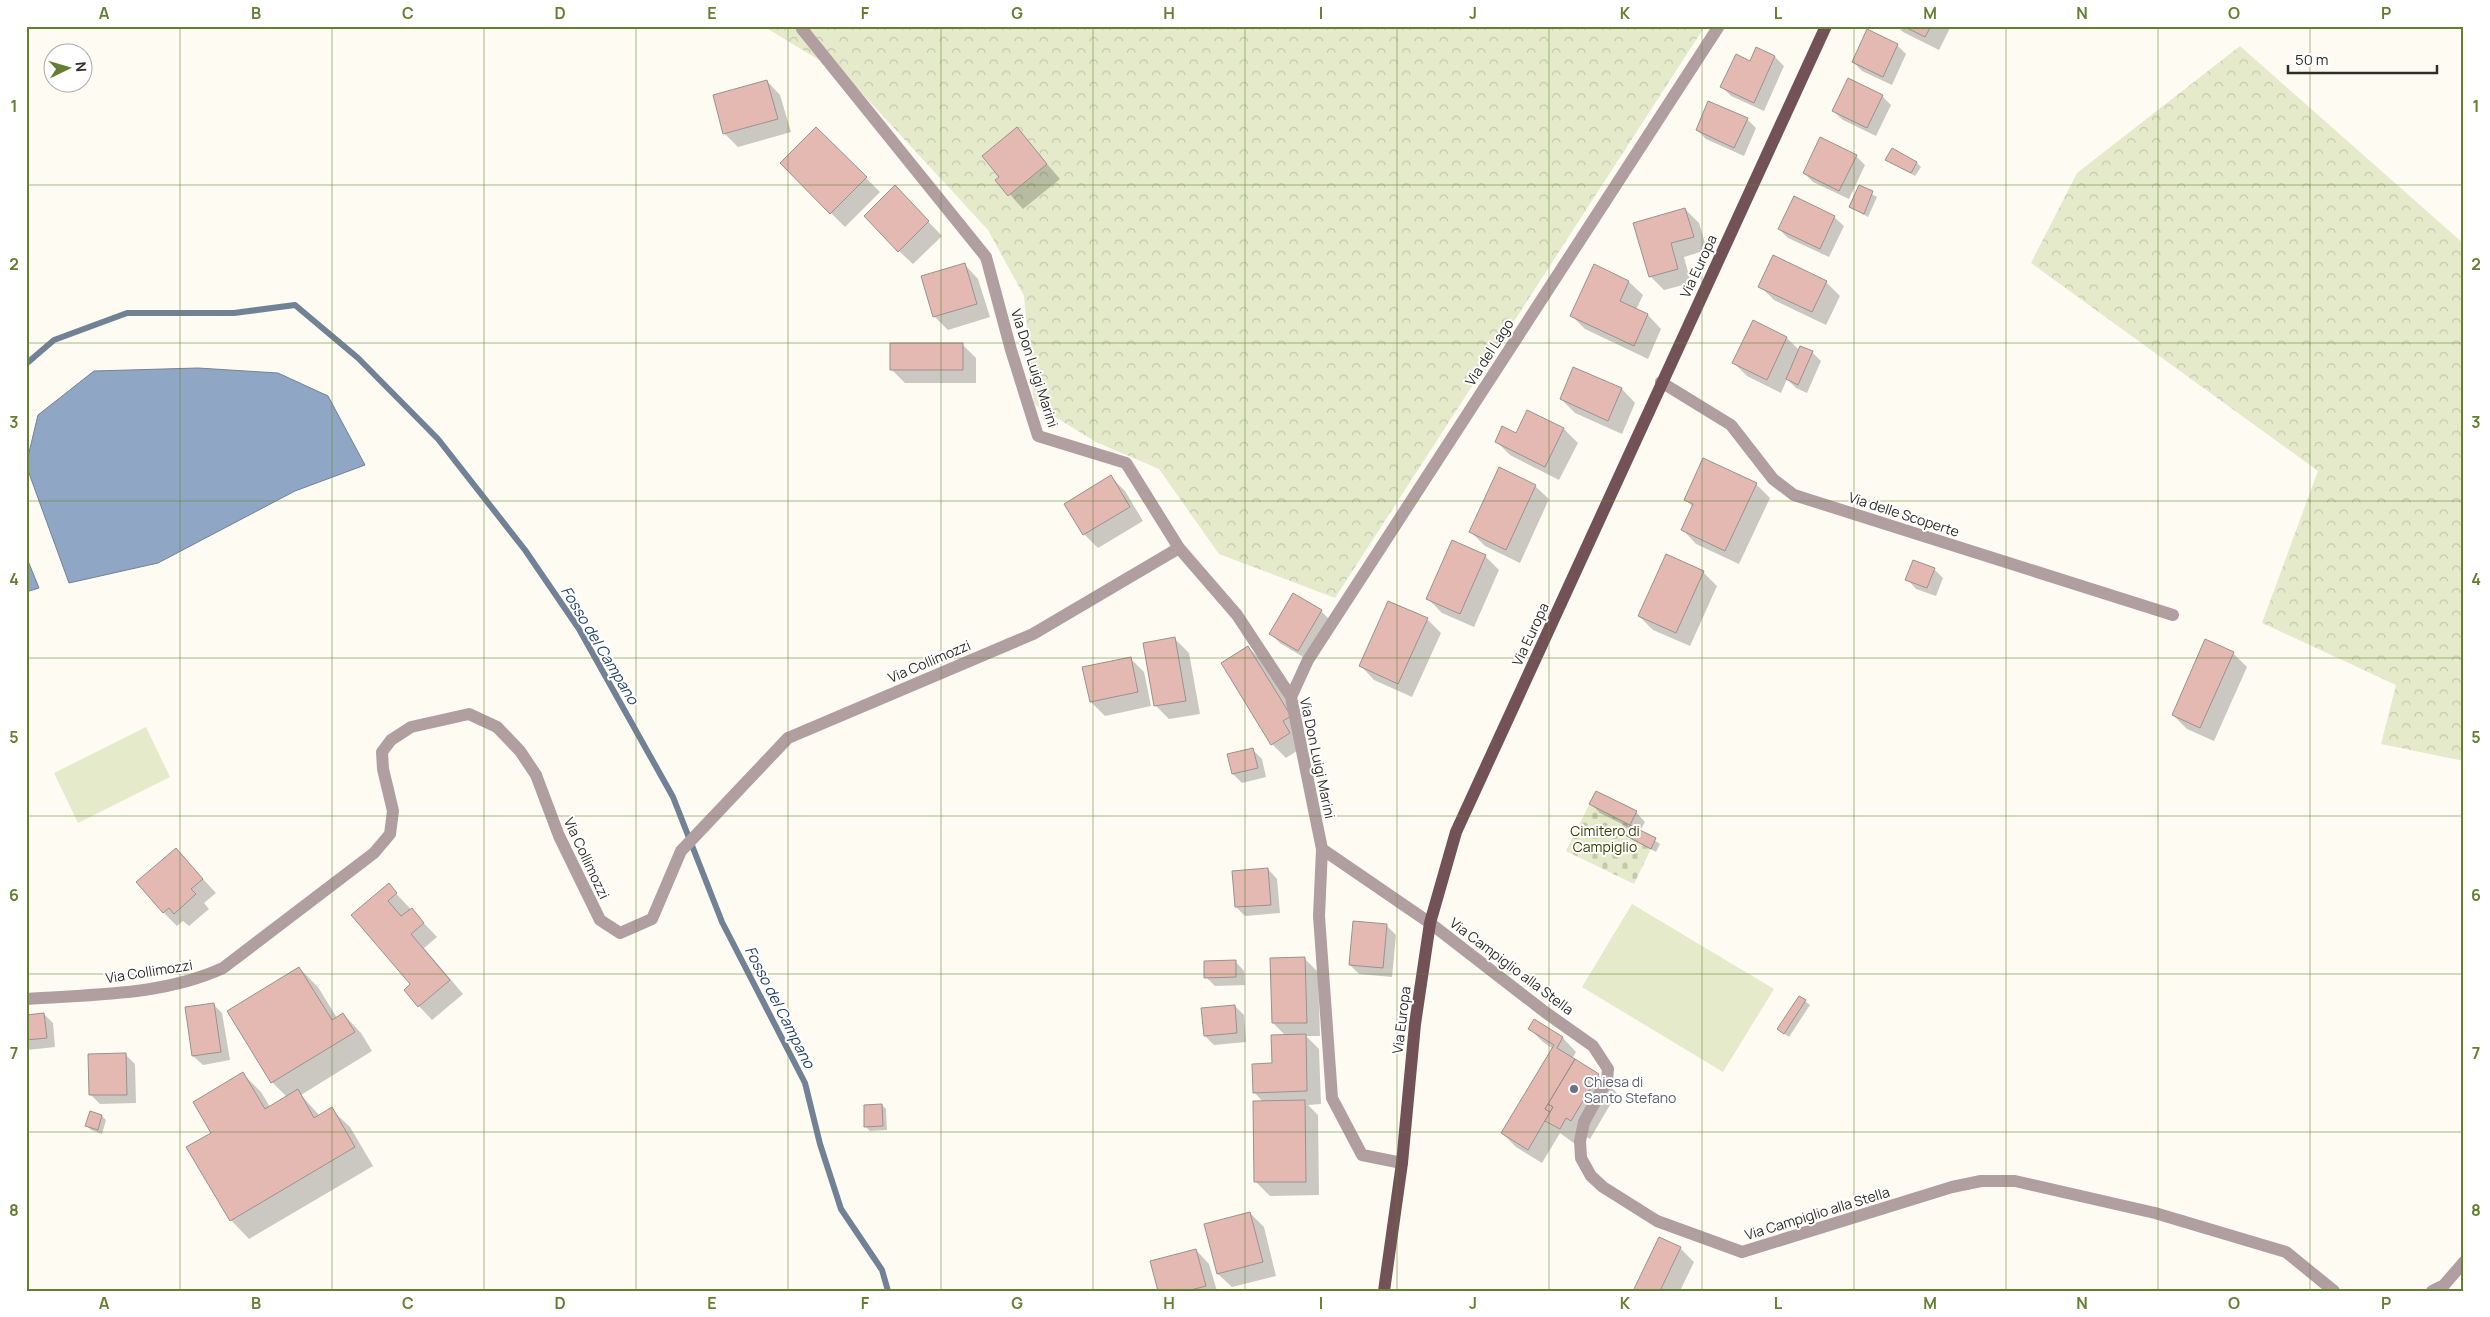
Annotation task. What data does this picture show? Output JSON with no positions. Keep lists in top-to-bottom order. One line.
{"streets":{"main road":["Via Europa"],"street":["Via del Lago","Via Don Luigi Marini","Via delle Scoperte","Via Collimozzi","Via Campiglio alla Stella"]},"crossings":[["Via Europa","Via Don Luigi Marini"],["Via Europa","Via delle Scoperte"],["Via Europa","Via Campiglio alla Stella"],["Via del Lago","Via Don Luigi Marini"],["Via Don Luigi Marini","Via Collimozzi"],["Via Don Luigi Marini","Via Campiglio alla Stella"]],"water":["Fosso del Campano"],"parks":["Cimitero di Campiglio"],"places":["Chiesa di Santo Stefano"],"scale_bar":"50 m","north":"right","grid":{"columns":["A","B","C","D","E","F","G","H","I","J","K","L","M","N","O","P"],"rows":["1","2","3","4","5","6","7","8"]}}
